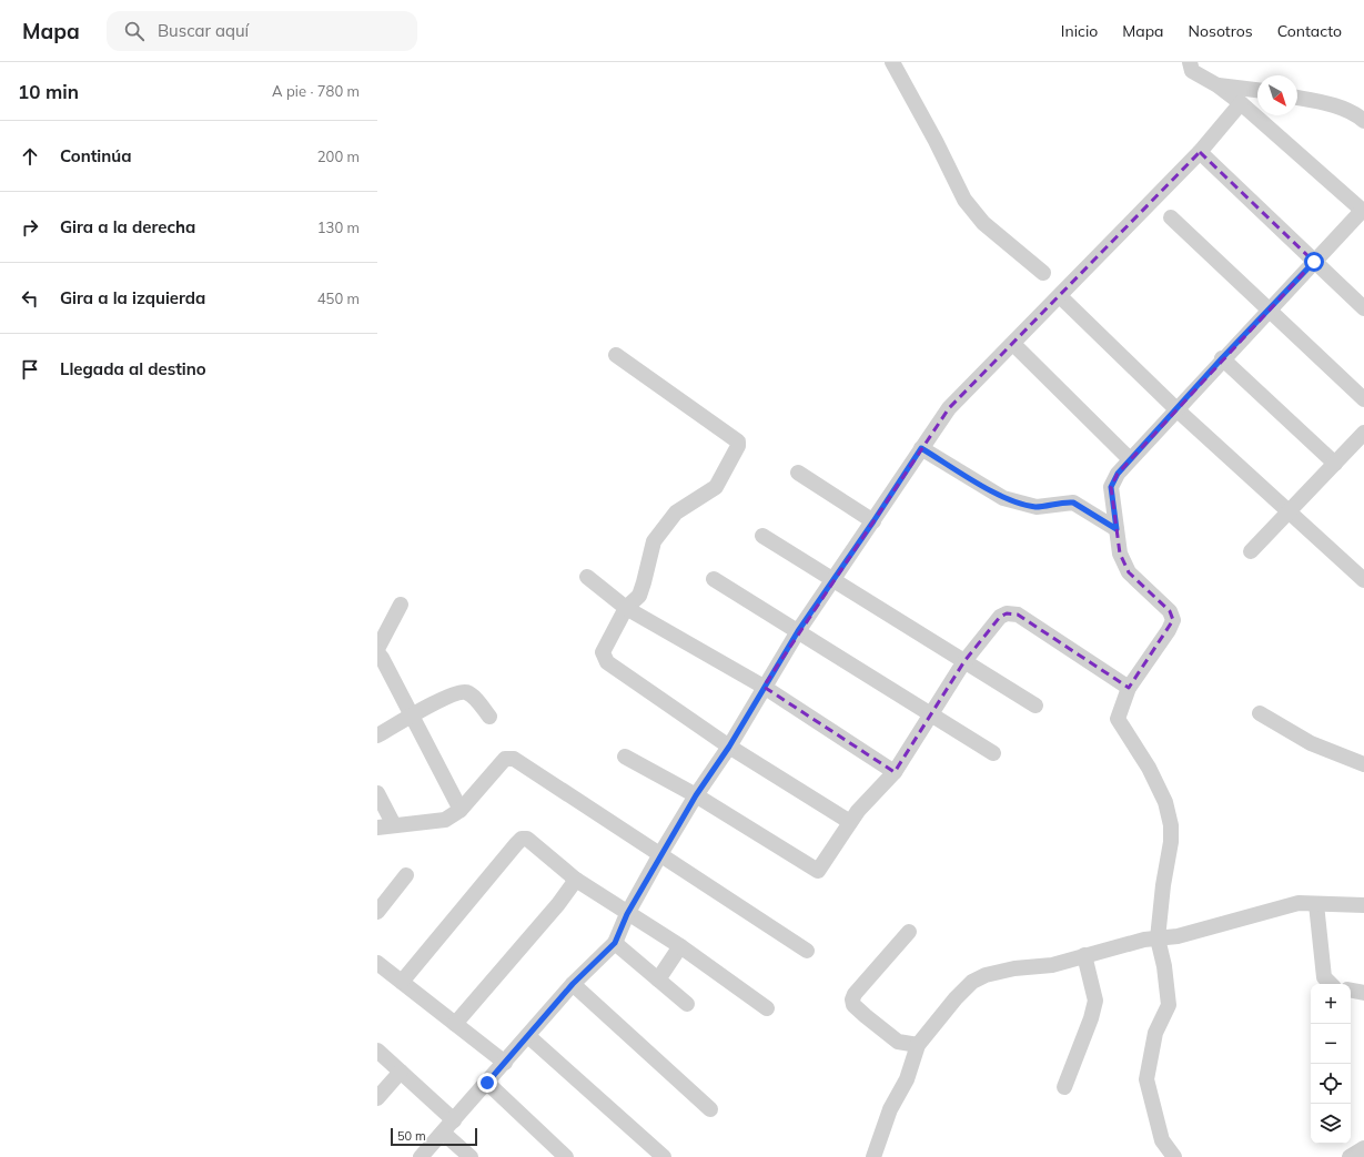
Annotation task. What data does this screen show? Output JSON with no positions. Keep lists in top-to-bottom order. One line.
{"scale_bar":"50 m","north":"bottom right","page":{"header":"Mapa","search":"Buscar aquí","nav":["Inicio","Mapa","Nosotros","Contacto"],"heading":["10 min","A pie · 780 m"],"list":[["Continúa","200 m"],["Gira a la derecha","130 m"],["Gira a la izquierda","450 m"],"Llegada al destino"],"map_buttons":["+","−"],"scale":"50 m"}}
